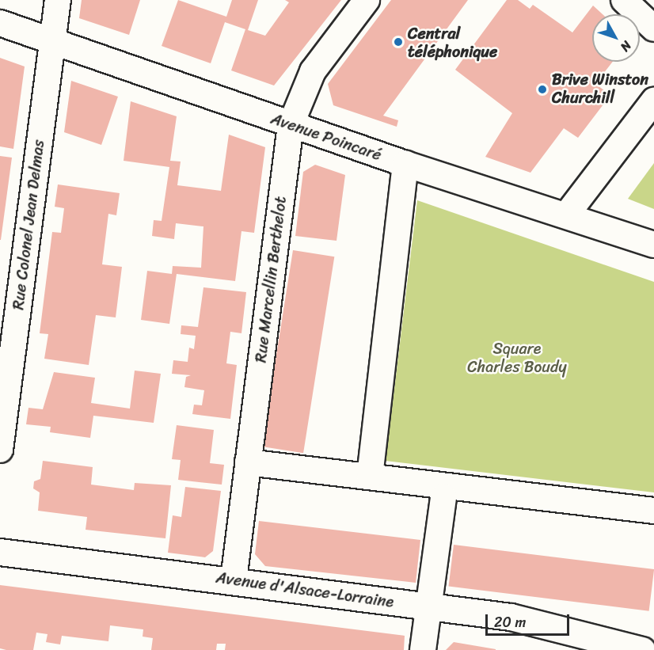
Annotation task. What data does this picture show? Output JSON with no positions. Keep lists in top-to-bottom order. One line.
{"streets":{"main road":["Avenue d'Alsace-Lorraine"],"street":["Avenue Poincaré","Rue Colonel Jean Delmas","Rue Marcellin Berthelot"]},"crossings":[["Avenue Poincaré","Rue Colonel Jean Delmas"],["Avenue Poincaré","Rue Marcellin Berthelot"],["Rue Marcellin Berthelot","Avenue d'Alsace-Lorraine"]],"parks":["Square Charles Boudy"],"places":["Central téléphonique","Brive Winston Churchill"],"scale_bar":"20 m","north":"bottom right"}
